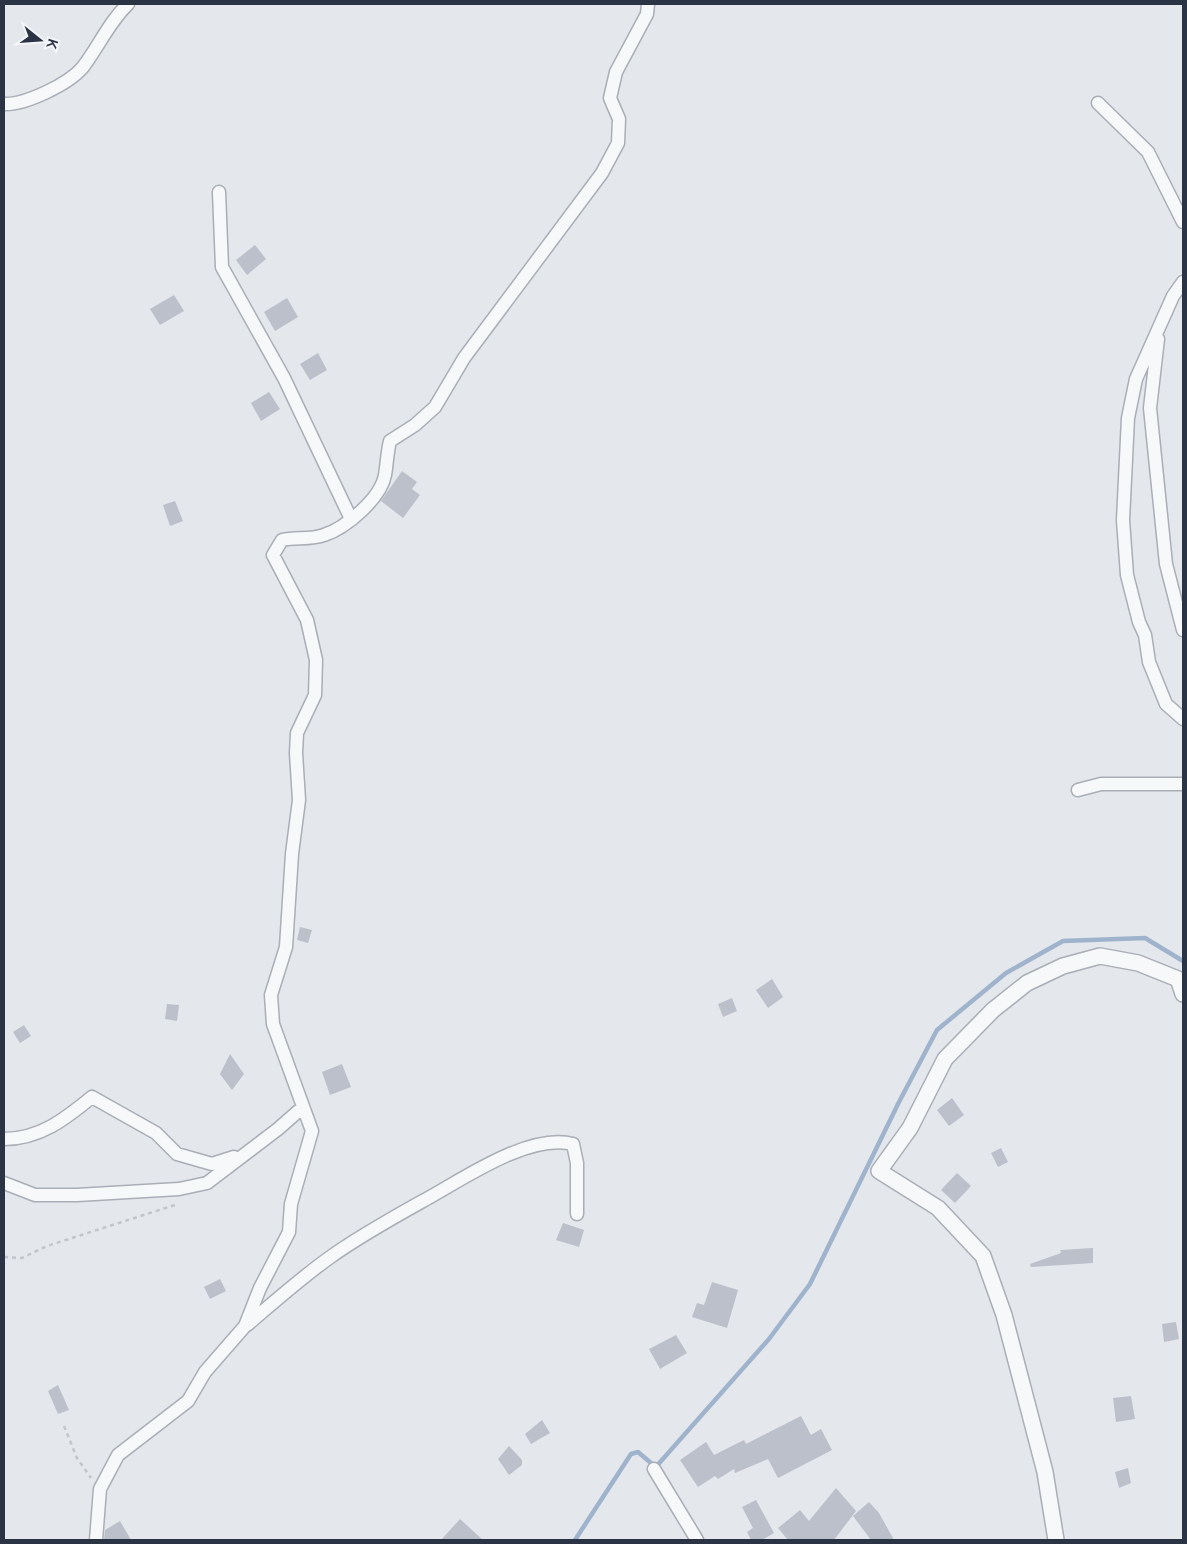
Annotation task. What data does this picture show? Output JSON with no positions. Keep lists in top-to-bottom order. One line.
{"north":"right"}
